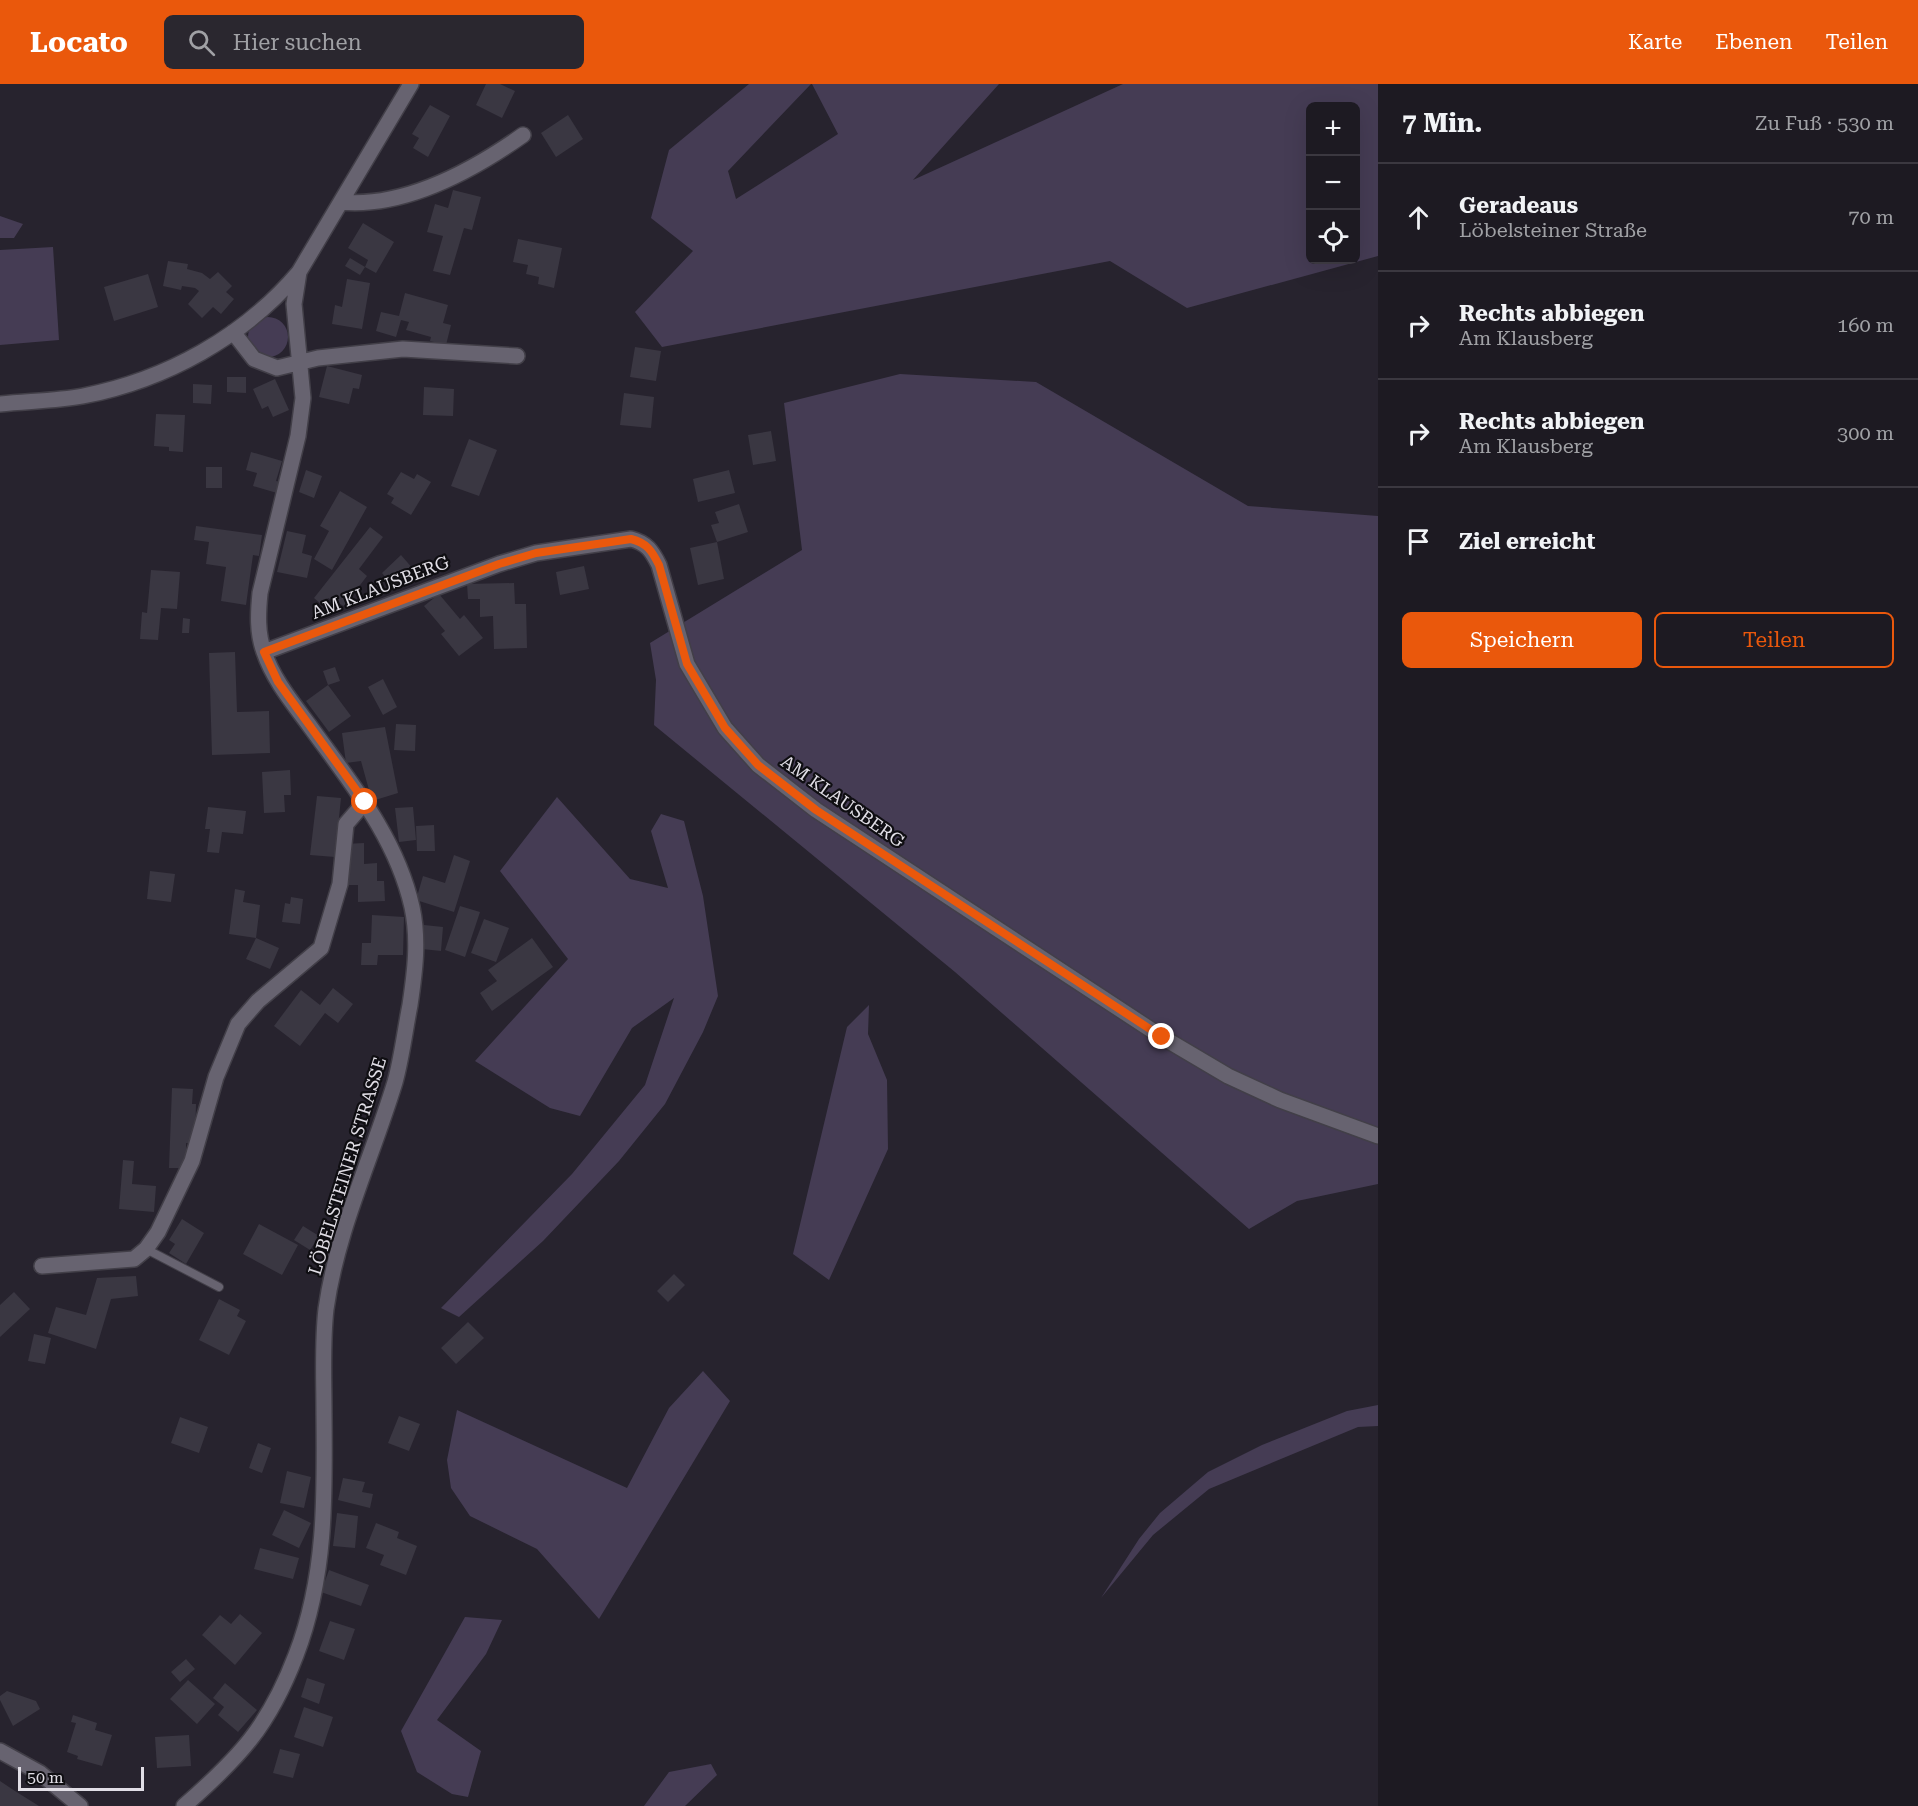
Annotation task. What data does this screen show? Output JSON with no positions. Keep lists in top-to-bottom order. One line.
{"streets":{"street":["AM KLAUSBERG","LÖBELSTEINER STRASSE"]},"crossings":[["AM KLAUSBERG","LÖBELSTEINER STRASSE"]],"scale_bar":"50 m","page":{"header":"Locato","search":"Hier suchen","nav":["Karte","Ebenen","Teilen"],"heading":["7 Min.","Zu Fuß · 530 m"],"map_buttons":["+","−"],"list":[["Geradeaus","Löbelsteiner Straße","70 m"],["Rechts abbiegen","Am Klausberg","160 m"],["Rechts abbiegen","Am Klausberg","300 m"],"Ziel erreicht"],"buttons":["Speichern","Teilen"],"scale":"50 m"}}
